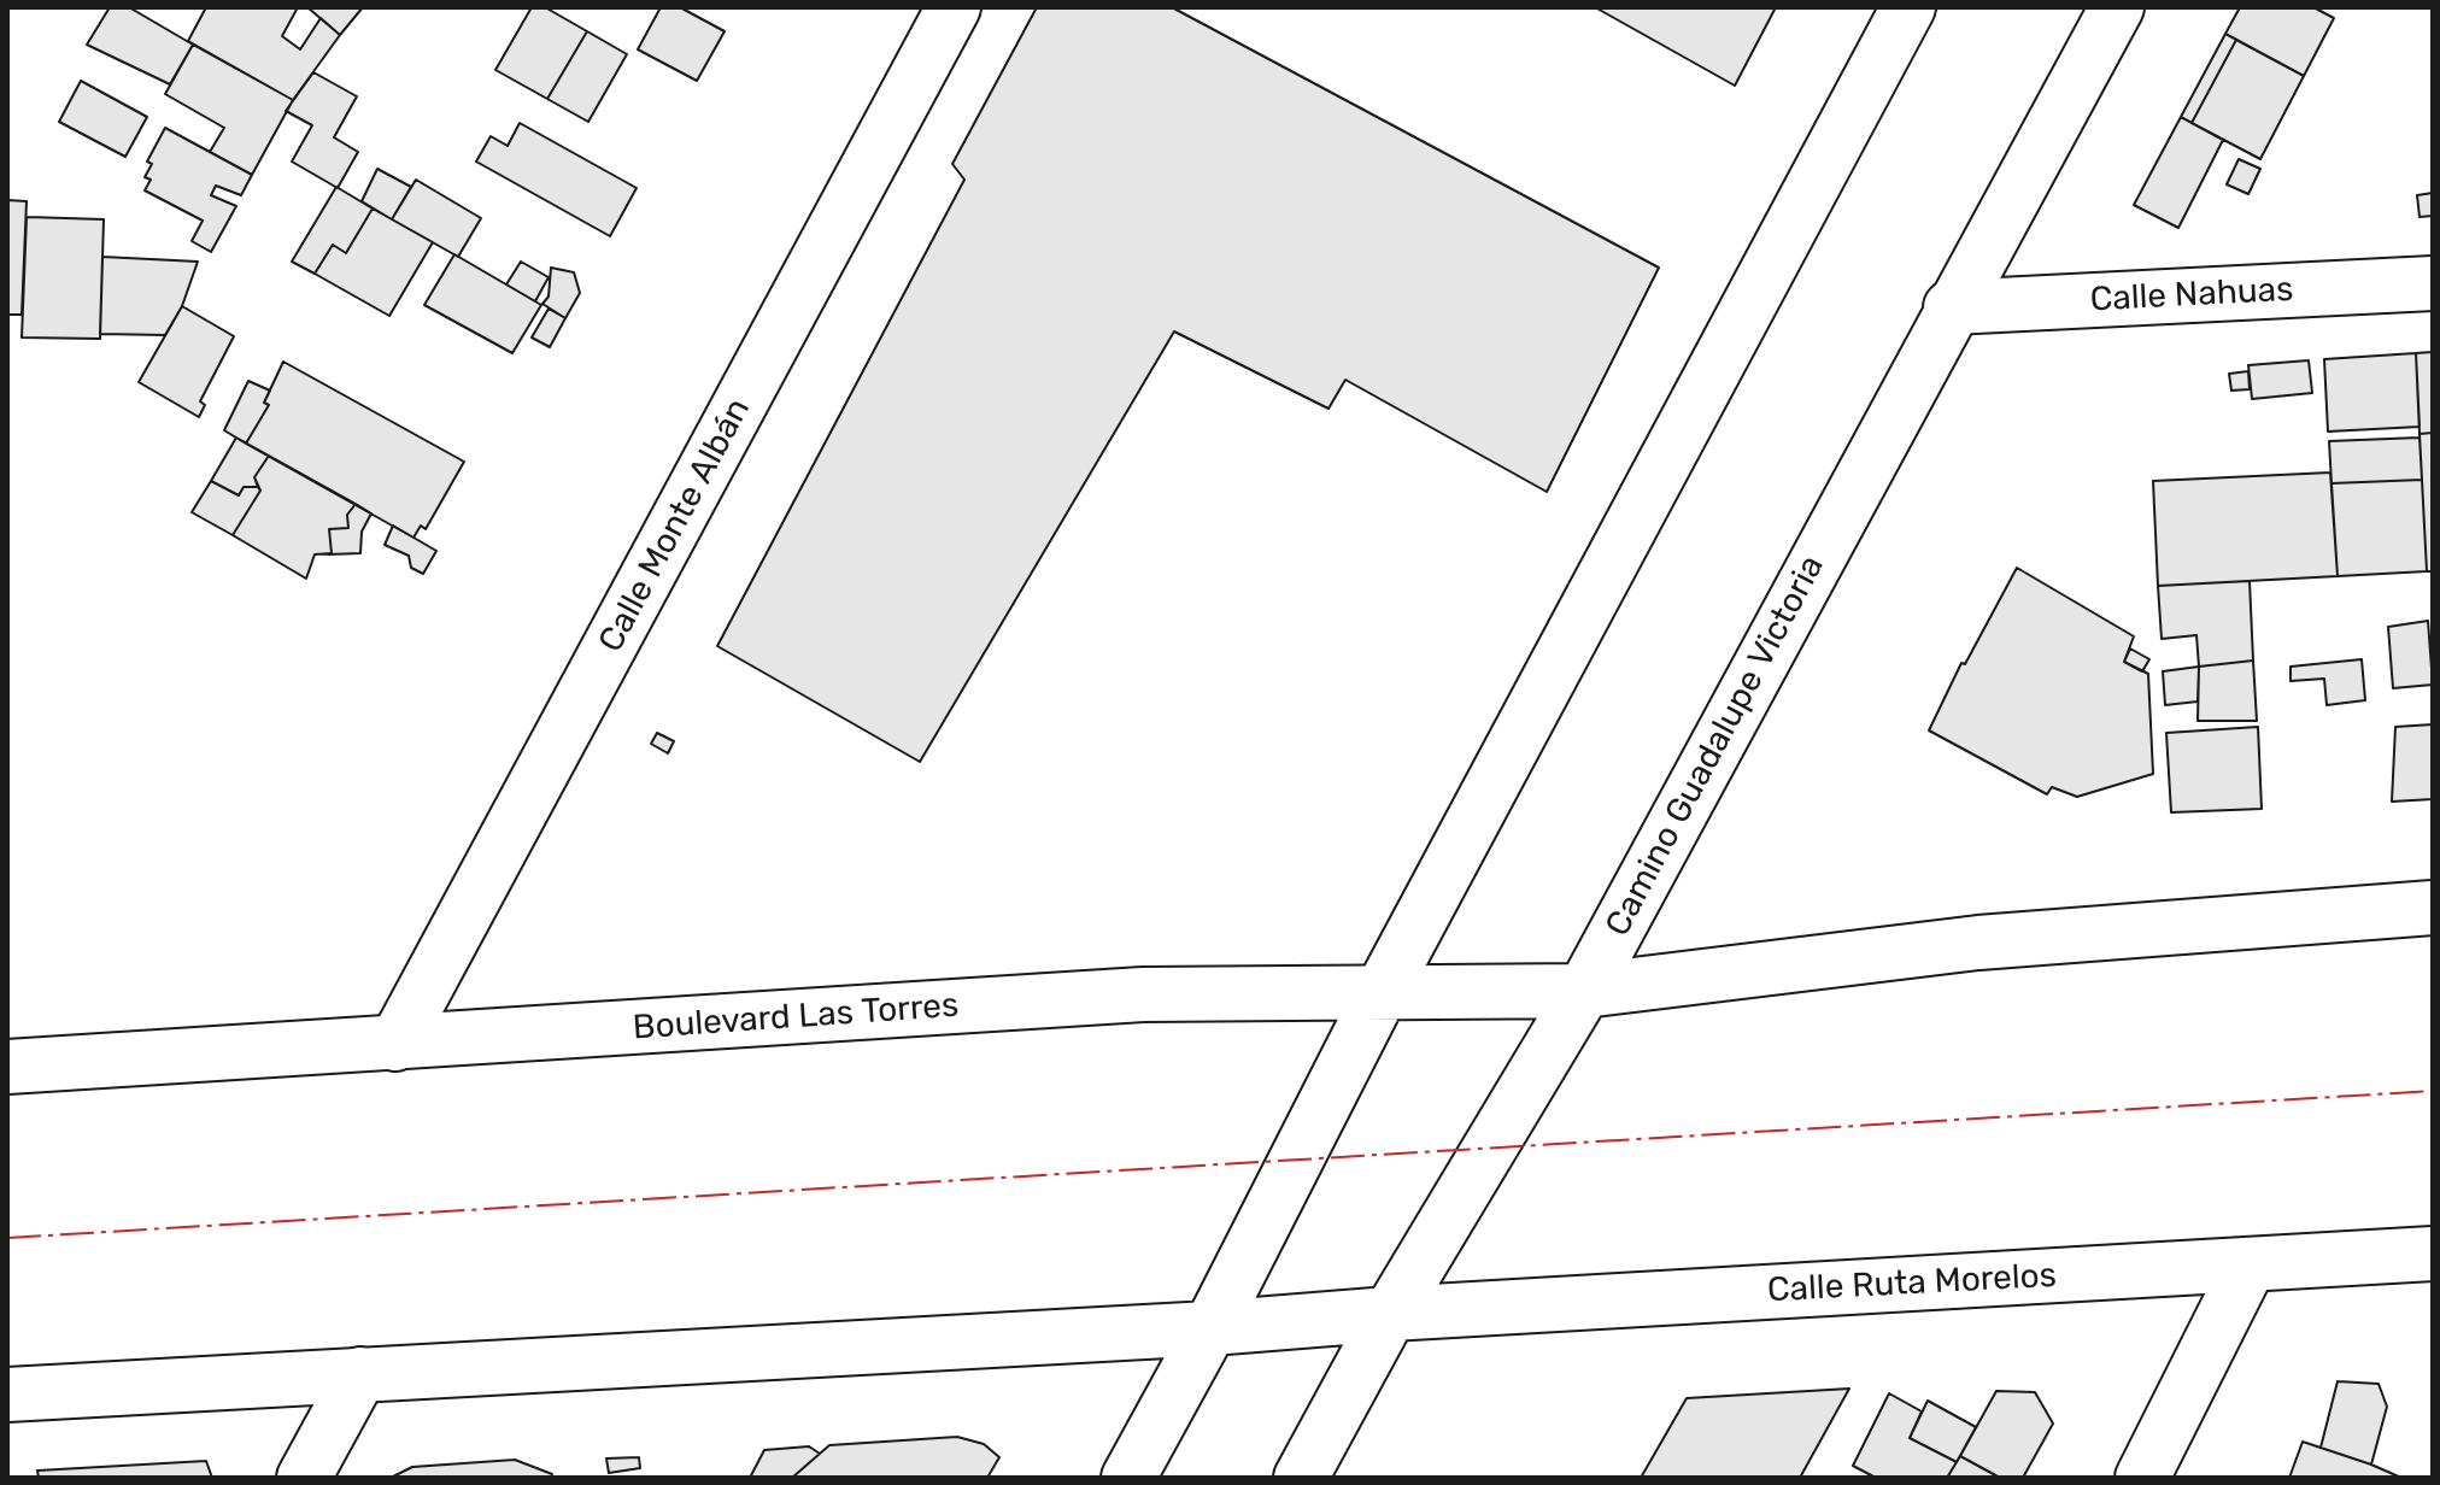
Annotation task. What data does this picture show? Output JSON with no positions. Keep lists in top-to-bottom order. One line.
{"streets":{"main road":["Calle Nahuas","Calle Monte Albán","Camino Guadalupe Victoria","Boulevard Las Torres","Calle Ruta Morelos"]},"crossings":[["Calle Nahuas","Camino Guadalupe Victoria"],["Calle Monte Albán","Boulevard Las Torres"],["Camino Guadalupe Victoria","Boulevard Las Torres"],["Camino Guadalupe Victoria","Calle Ruta Morelos"]]}
